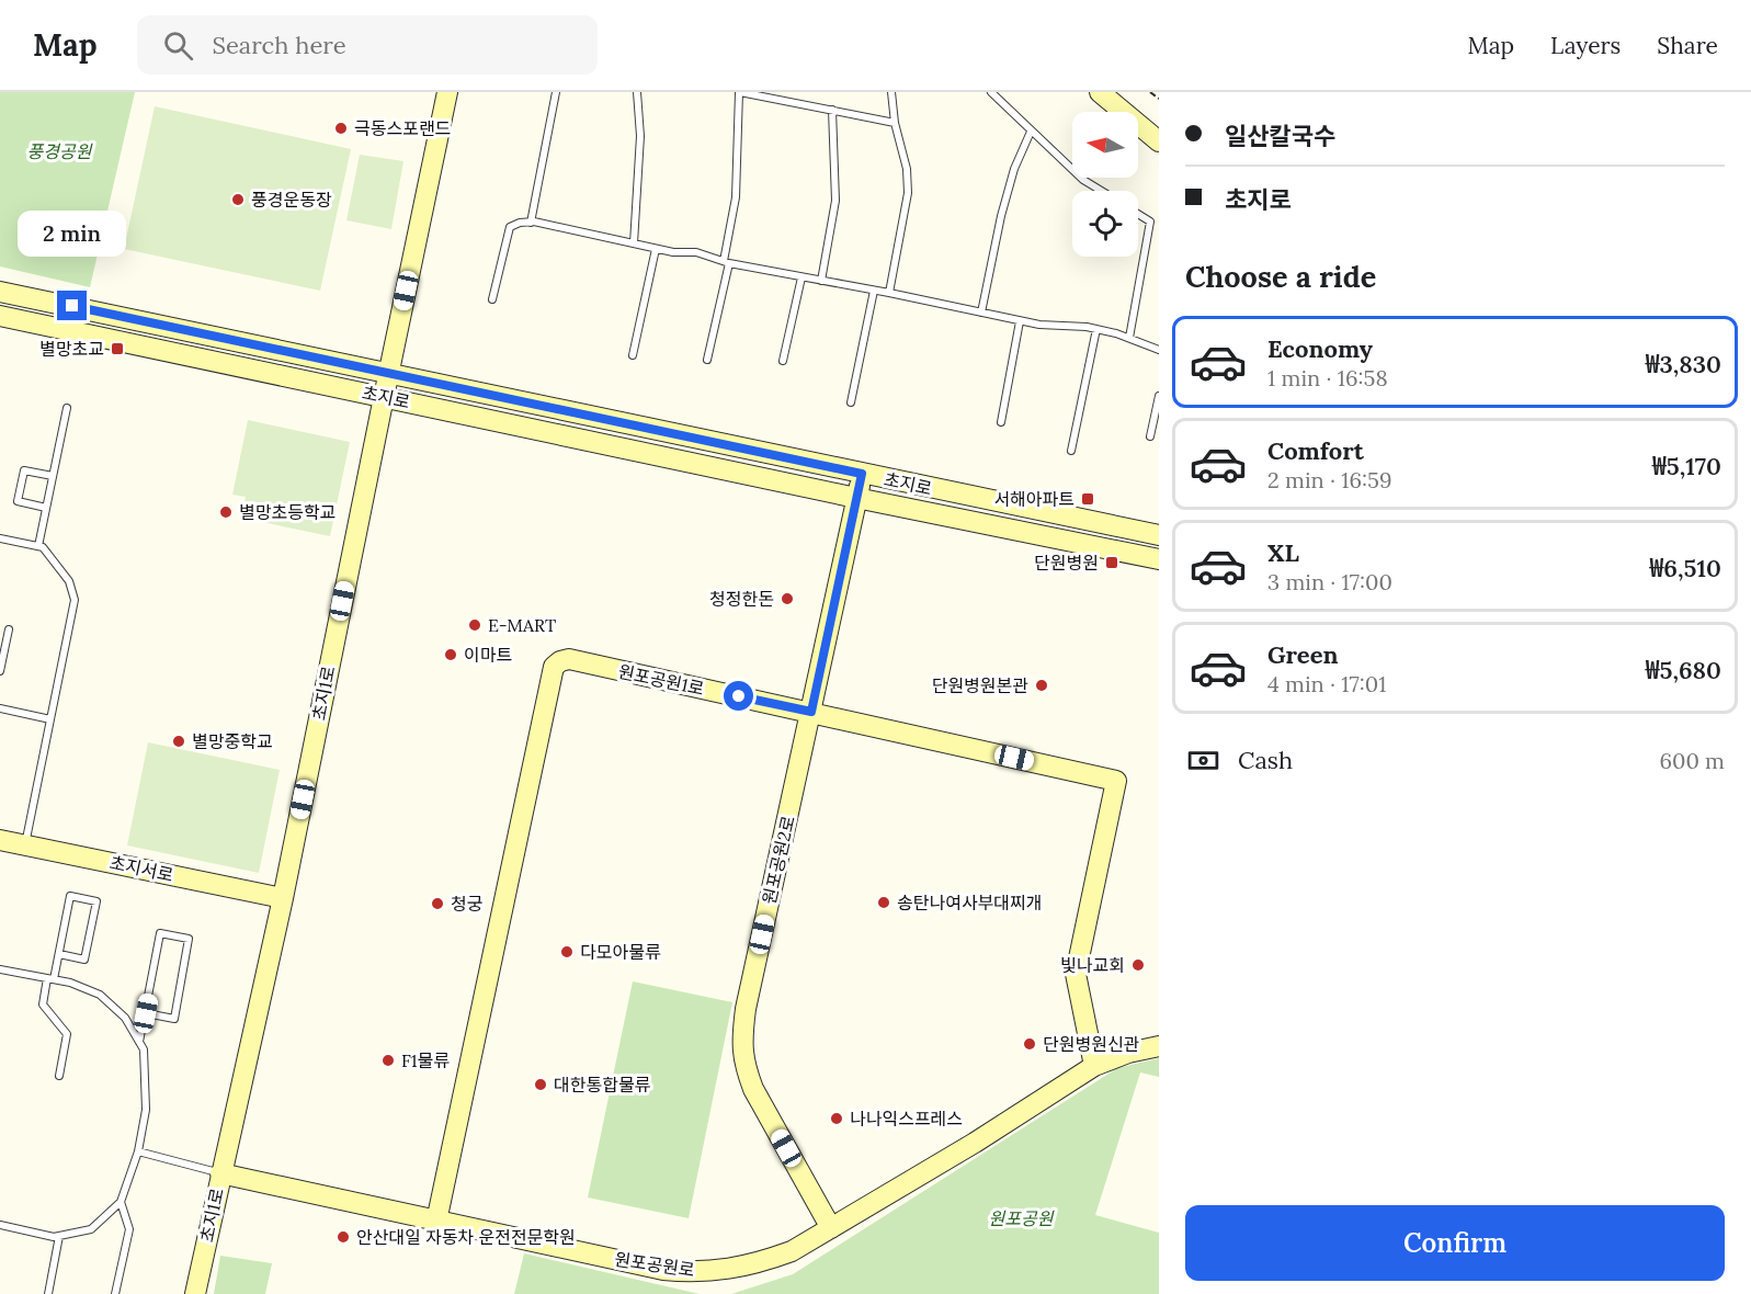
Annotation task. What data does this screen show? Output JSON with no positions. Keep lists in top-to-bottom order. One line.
{"streets":{"street":["초지로","원포공원1로","초지1로","원포공원2로","초지서로","원포공원로"]},"crossings":[["초지로","초지1로"],["초지로","원포공원2로"],["원포공원1로","원포공원2로"],["원포공원1로","원포공원로"],["초지1로","초지서로"],["초지1로","원포공원로"],["원포공원2로","원포공원로"]],"parks":["풍경공원","원포공원"],"places":{"other":["극동스포랜드","풍경운동장","별망초등학교","청정한돈","E-MART","이마트","단원병원본관","별망중학교","송탄나여사부대찌개","청궁","다모아물류","빛나교회","단원병원신관","F1물류","대한통합물류","나나익스프레스","안산대일 자동차 운전전문학원"],"transit":["별망초교","서해아파트","단원병원"]},"north":"left","page":{"header":"Map","search":"Search here","nav":["Map","Layers","Share"],"banner":["일산칼국수","초지로"],"bubble":"2 min","heading":"Choose a ride","list":[{"name":"Economy","note":"1 min · 16:58","value":"₩3,830"},{"name":"Comfort","note":"2 min · 16:59","value":"₩5,170"},{"name":"XL","note":"3 min · 17:00","value":"₩6,510"},{"name":"Green","note":"4 min · 17:01","value":"₩5,680"}],"pay":["Cash","600 m"],"buttons":"Confirm"}}
